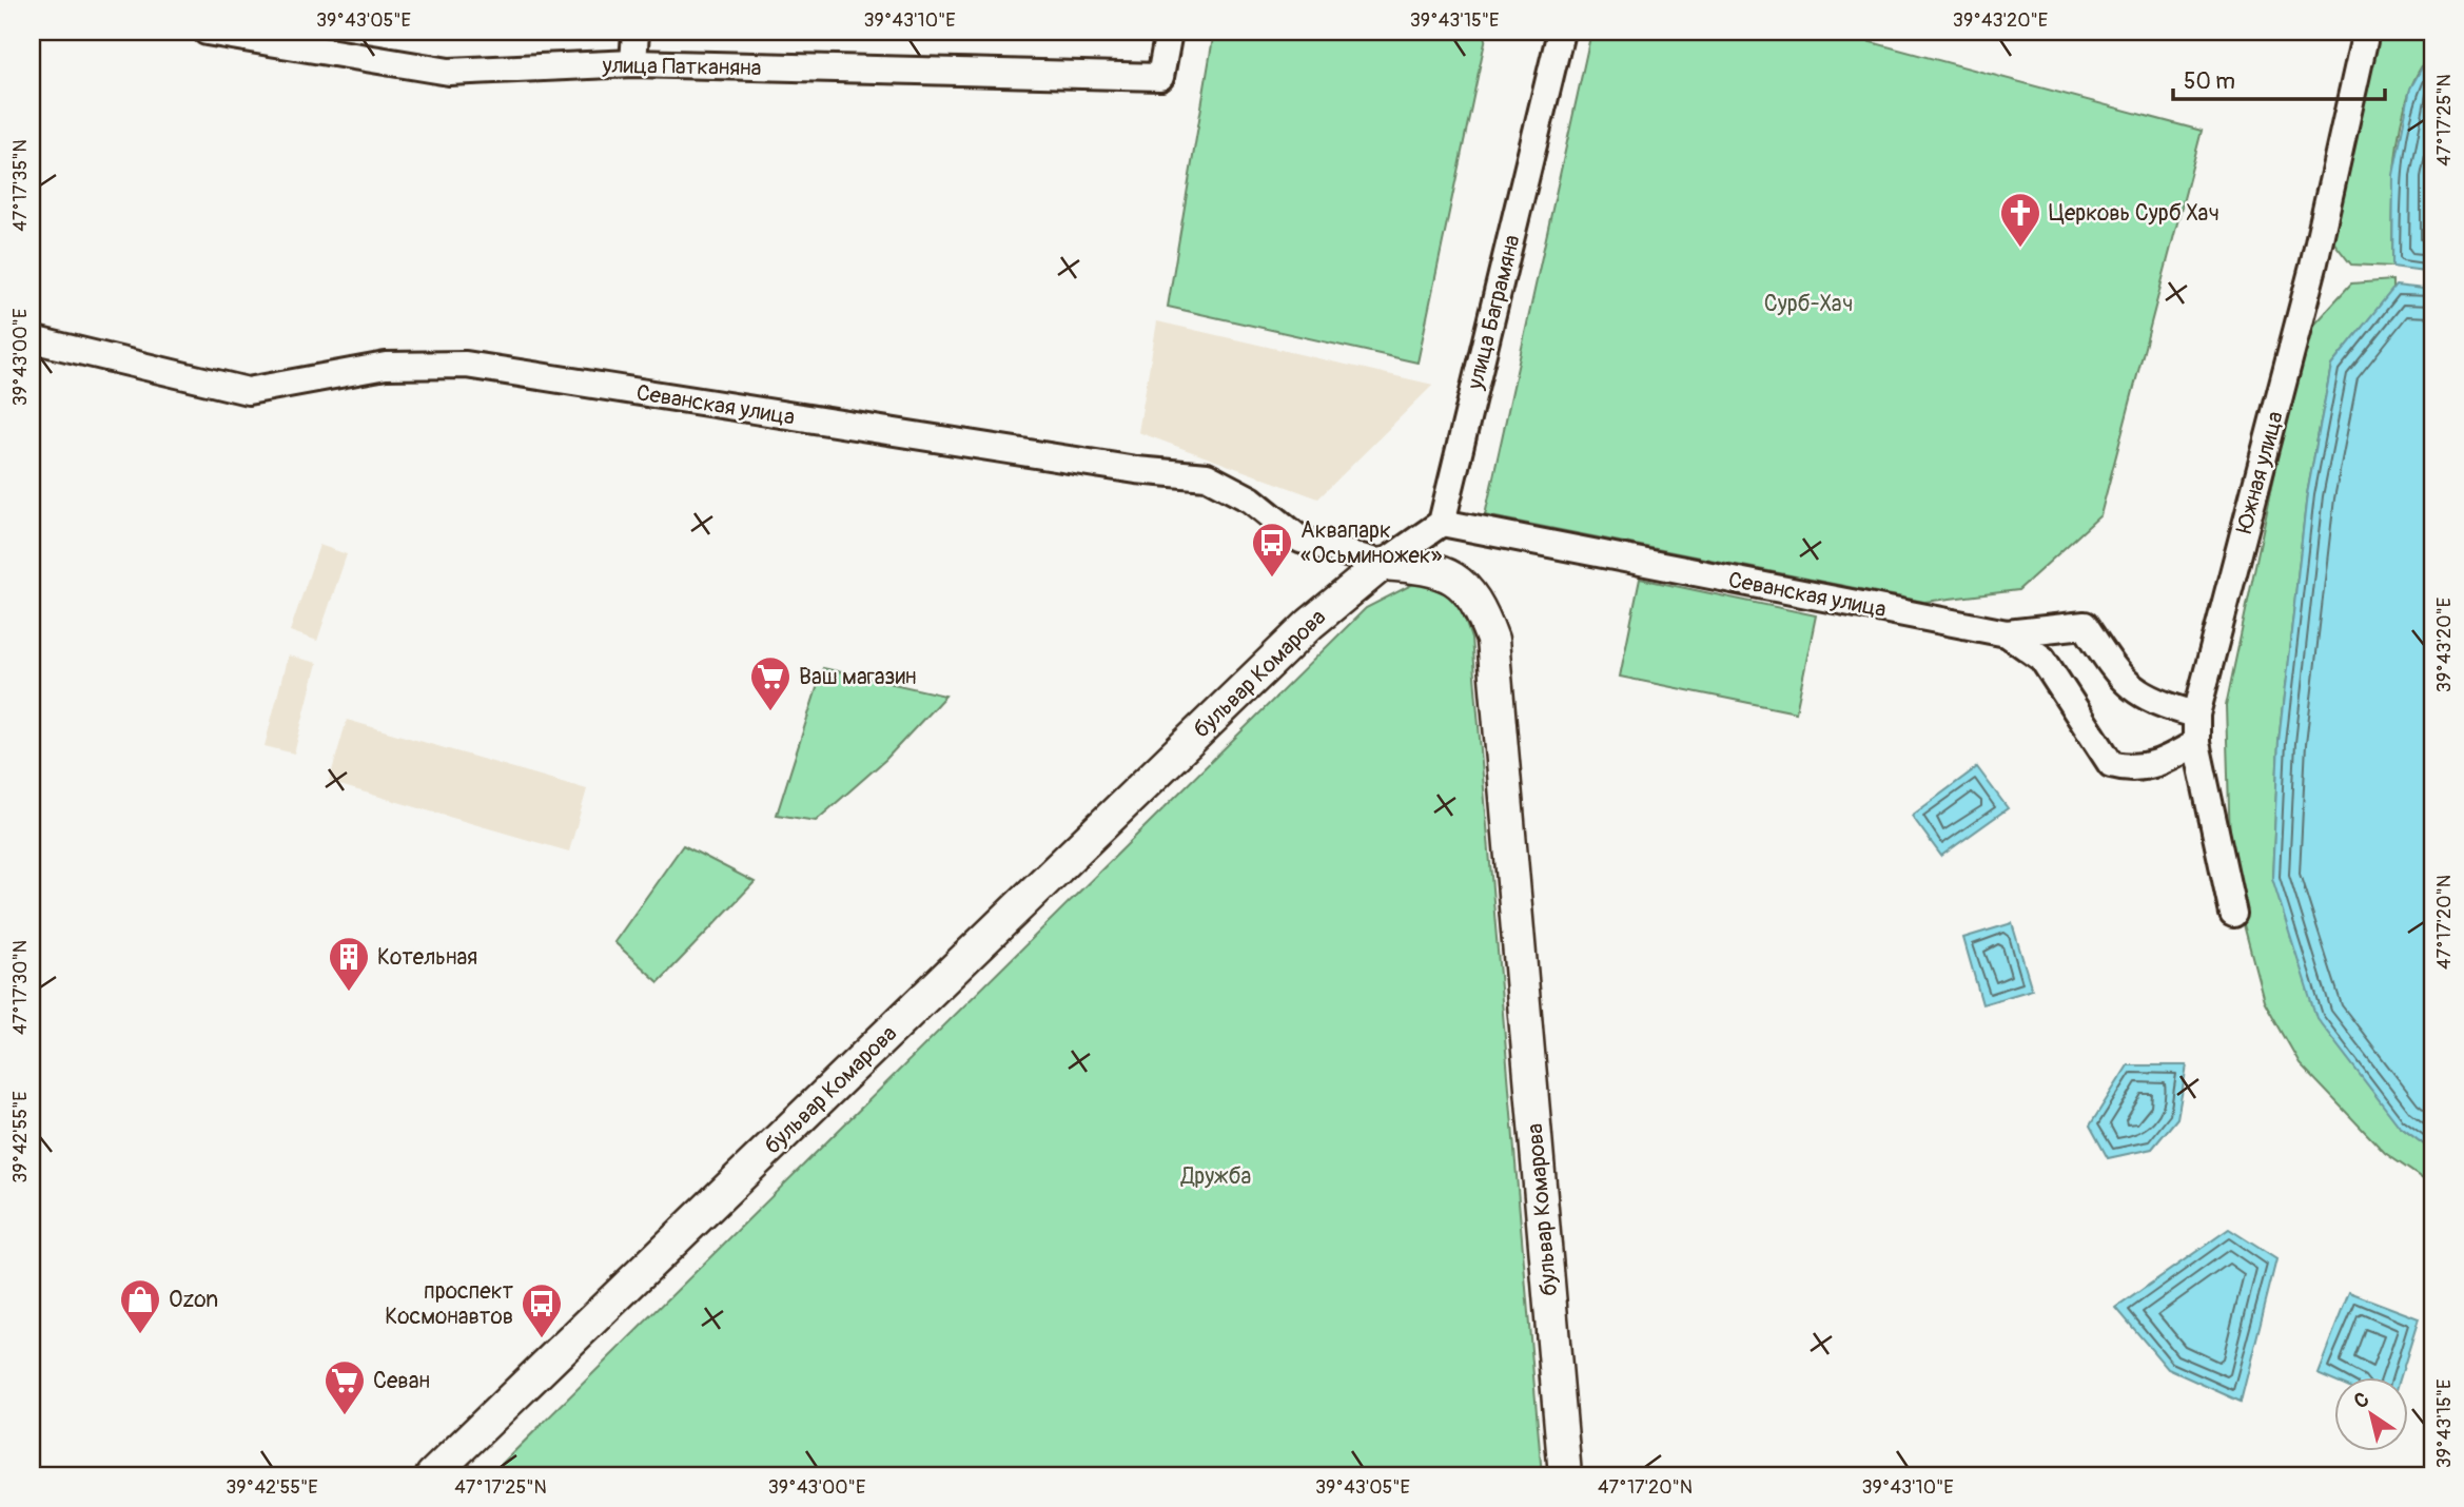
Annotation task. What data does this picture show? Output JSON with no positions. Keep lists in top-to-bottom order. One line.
{"streets":{"street":["улица Патканяна","улица Баграмяна","Севанская улица","Южная улица","бульвар Комарова"]},"crossings":[["улица Баграмяна","Севанская улица"],["Севанская улица","Южная улица"],["Севанская улица","бульвар Комарова"]],"parks":["Сурб-Хач","Дружба"],"places":{"church":["Церковь Сурб Хач"],"bus stop":["Аквапарк «Осьминожек»","проспект Космонавтов"],"supermarket":["Ваш магазин","Севан"],"building":["Котельная"],"shop":["Ozon"]},"scale_bar":"50 m","north":"top left","coordinates":["39°43'05\"E","39°43'10\"E","39°43'15\"E","39°43'20\"E","47°17'25\"N","47°17'35\"N","39°43'00\"E","47°17'20\"N","47°17'30\"N","39°42'55\"E"]}
